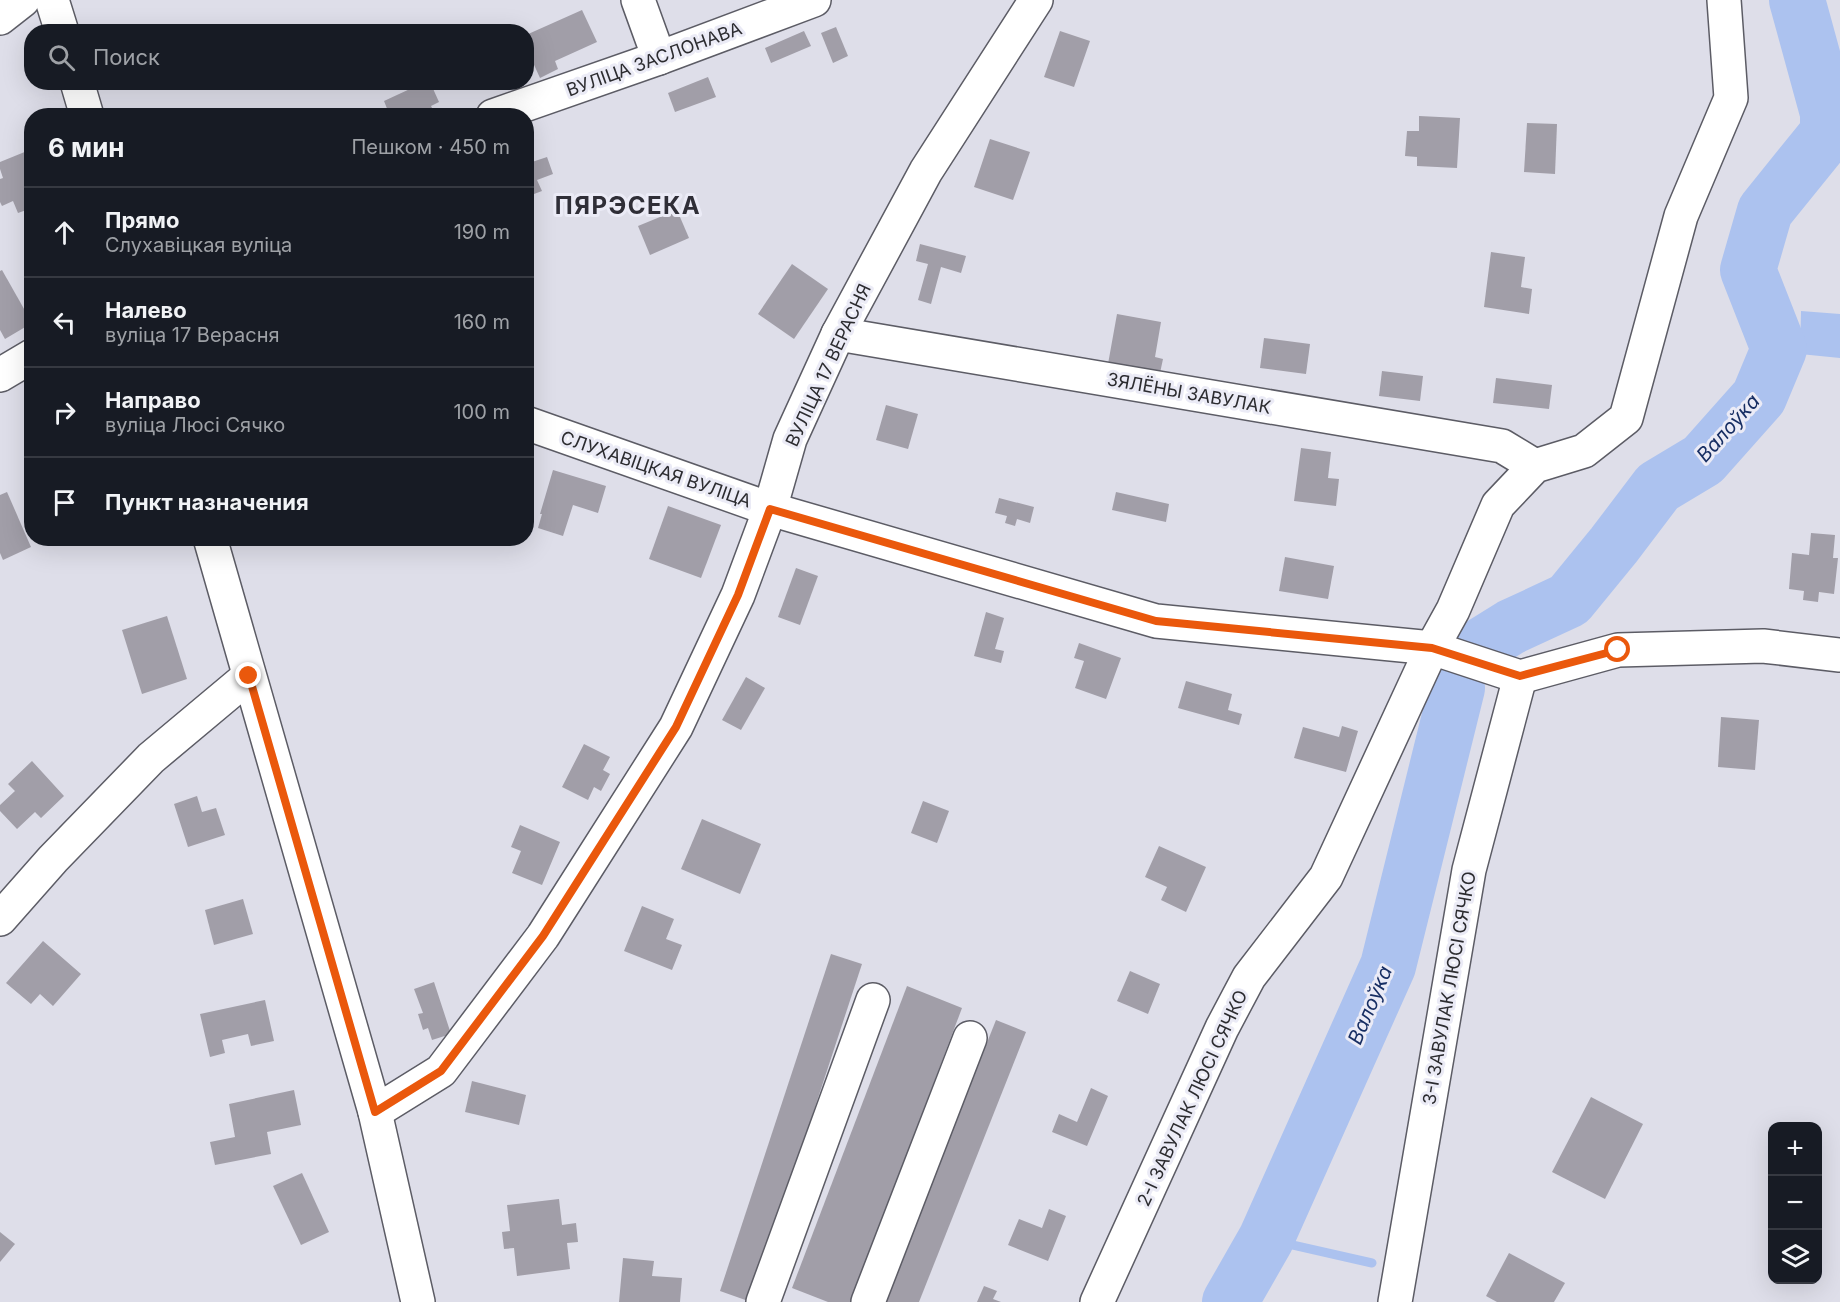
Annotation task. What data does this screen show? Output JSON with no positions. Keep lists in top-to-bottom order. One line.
{"streets":{"street":["ВУЛІЦА ЗАСЛОНАВА","ВУЛІЦА 17 ВЕРАСНЯ","ЗЯЛЁНЫ ЗАВУЛАК","СЛУХАВІЦКАЯ ВУЛІЦА","3-І ЗАВУЛАК ЛЮСІ СЯЧКО","2-І ЗАВУЛАК ЛЮСІ СЯЧКО"]},"crossings":[["ВУЛІЦА 17 ВЕРАСНЯ","ЗЯЛЁНЫ ЗАВУЛАК"],["ВУЛІЦА 17 ВЕРАСНЯ","СЛУХАВІЦКАЯ ВУЛІЦА"],["ЗЯЛЁНЫ ЗАВУЛАК","2-І ЗАВУЛАК ЛЮСІ СЯЧКО"],["СЛУХАВІЦКАЯ ВУЛІЦА","3-І ЗАВУЛАК ЛЮСІ СЯЧКО"],["СЛУХАВІЦКАЯ ВУЛІЦА","2-І ЗАВУЛАК ЛЮСІ СЯЧКО"]],"districts":["ПЯРЭСЕКА"],"water":["Валоўка"],"page":{"search":"Поиск","heading":["6 мин","Пешком · 450 m"],"list":[["Прямо","Слухавіцкая вуліца","190 m"],["Налево","вуліца 17 Верасня","160 m"],["Направо","вуліца Люсі Сячко","100 m"],"Пункт назначения"],"map_buttons":["+","−"]}}
